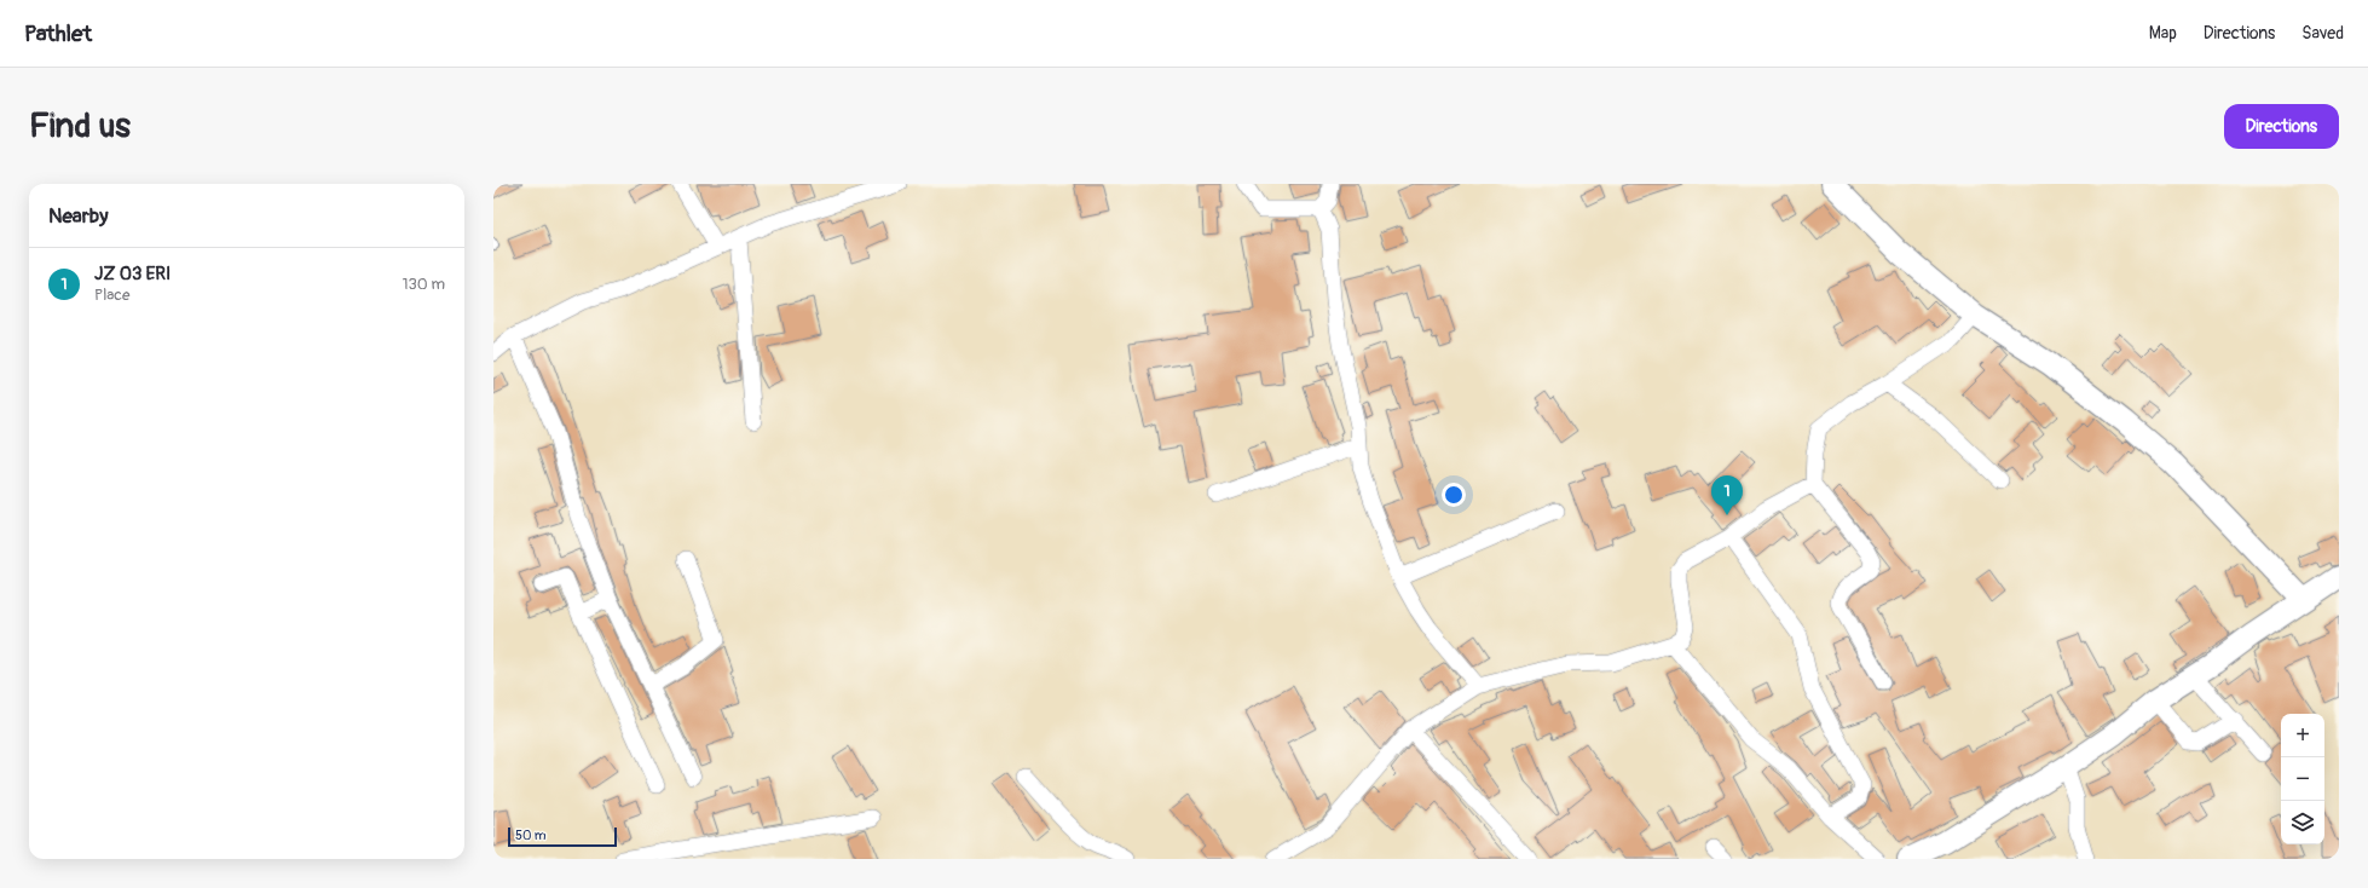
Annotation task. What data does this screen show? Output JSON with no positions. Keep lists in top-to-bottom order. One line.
{"scale_bar":"50 m","page":{"header":"Pathlet","nav":["Map","Directions","Saved"],"buttons":"Directions","title":"Find us","heading":"Nearby","list":[{"mark":"1","name":"JZ 03 ERI","note":"Place","value":"130 m"}],"pins":"1","map_buttons":["+","−"],"scale":"50 m"}}
